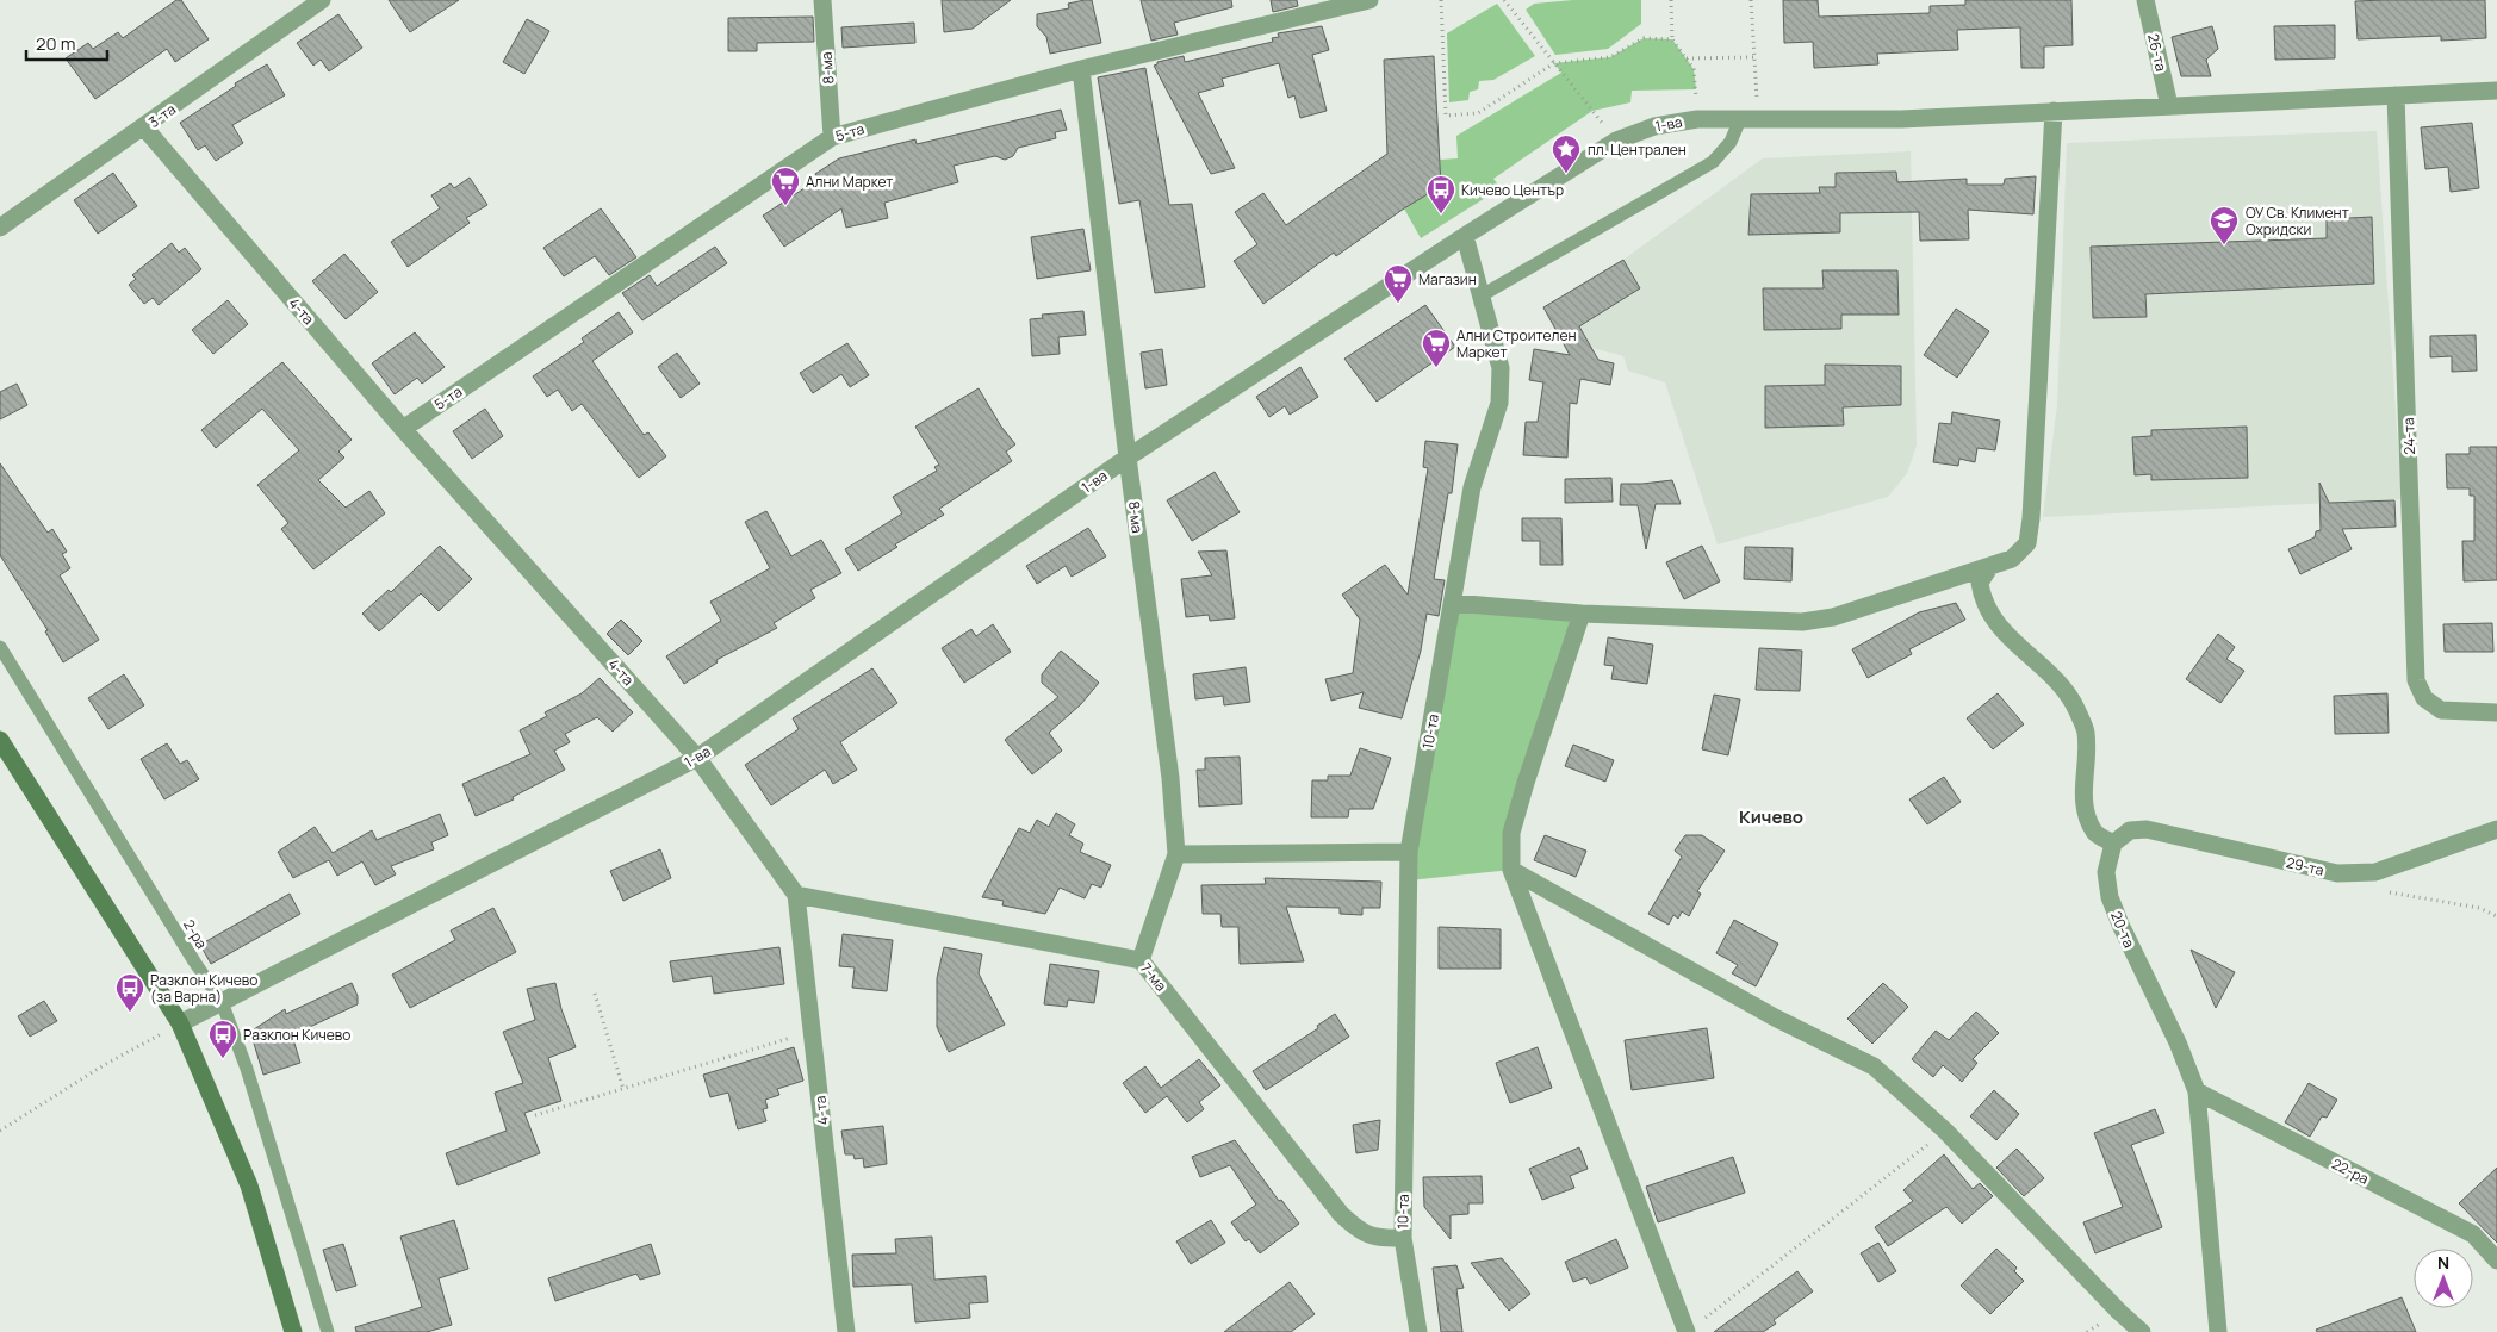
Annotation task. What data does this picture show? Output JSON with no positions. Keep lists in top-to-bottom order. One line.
{"streets":{"street":["26-та","8-ма","3-та","1-ва","5-та","4-та","24-та","10-та","29-та","20-та","7-ма","22-ра"],"lane":["2-ра"]},"crossings":[["26-та","1-ва"],["8-ма","1-ва"],["8-ма","5-та"],["8-ма","7-ма"],["3-та","4-та"],["1-ва","4-та"],["1-ва","24-та"],["1-ва","10-та"],["1-ва","2-ра"],["5-та","4-та"],["4-та","7-ма"],["10-та","7-ма"],["29-та","20-та"],["20-та","22-ра"]],"districts":["Кичево"],"places":{"place":["пл. Централен"],"supermarket":["Ални Маркет","Магазин","Ални Строителен Маркет"],"bus stop":["Кичево Център","Разклон Кичево (за Варна)","Разклон Кичево"],"school or university":["ОУ Св. Климент Охридски"]},"scale_bar":"20 m","north":"top"}
